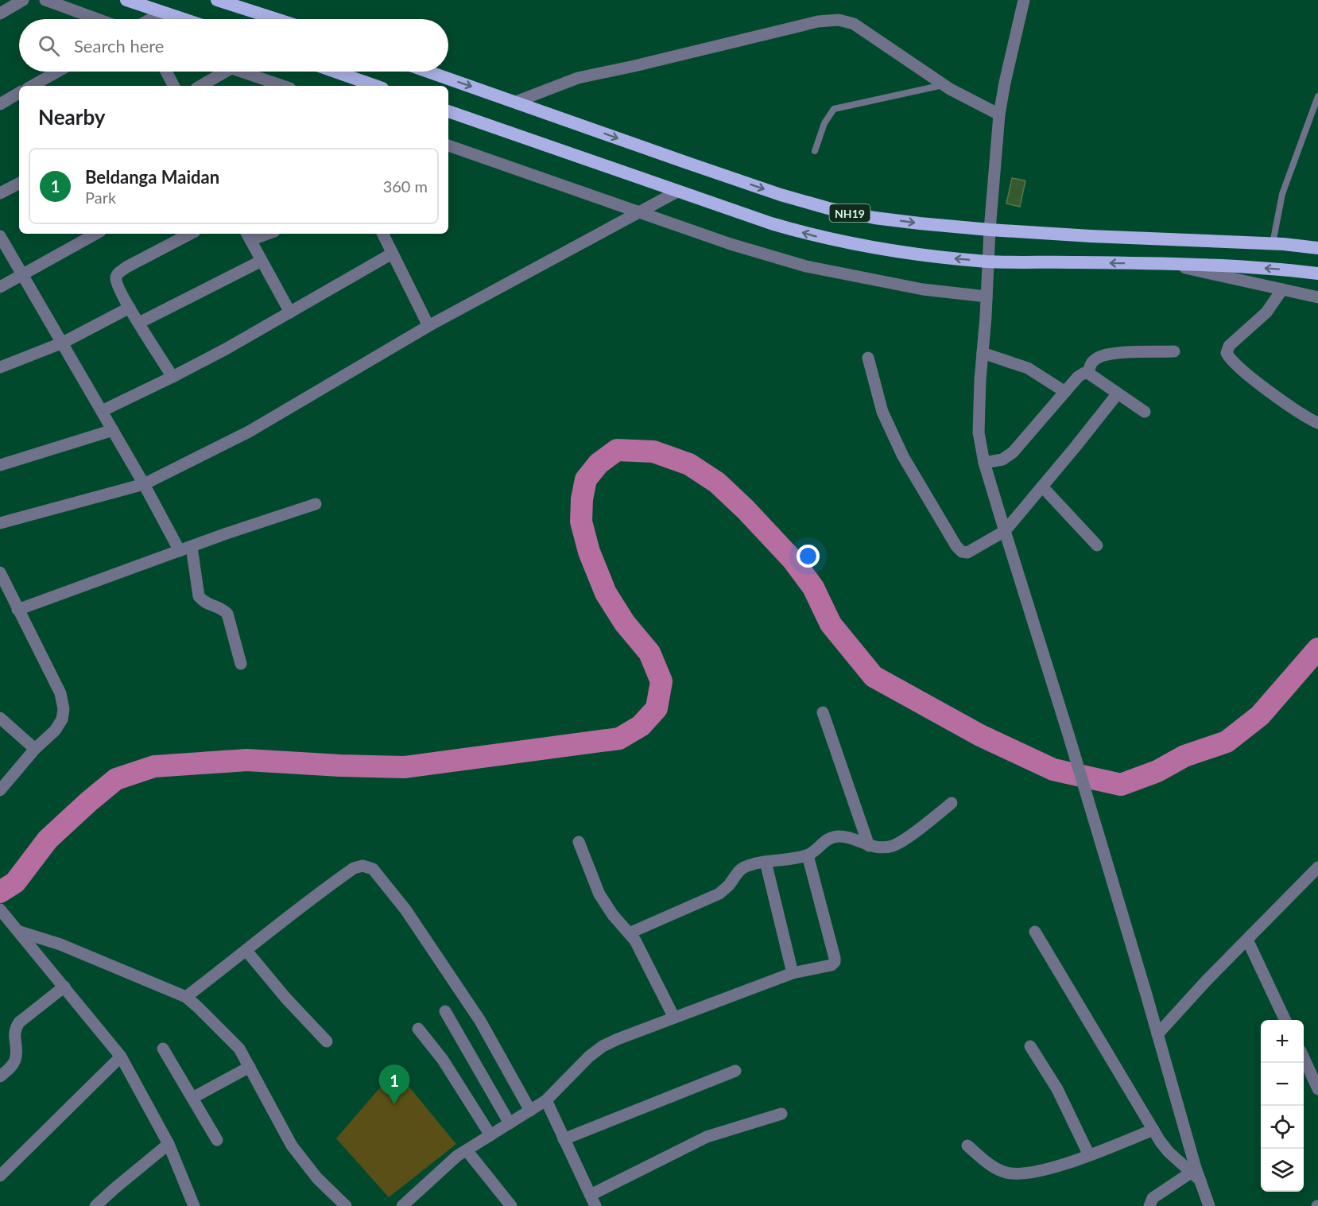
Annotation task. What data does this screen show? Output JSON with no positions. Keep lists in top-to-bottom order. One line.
{"streets":{"highway":["NH19"]},"page":{"search":"Search here","heading":"Nearby","list":[{"mark":"1","name":"Beldanga Maidan","note":"Park","value":"360 m"}],"map_buttons":["+","−"],"pins":"1"}}
